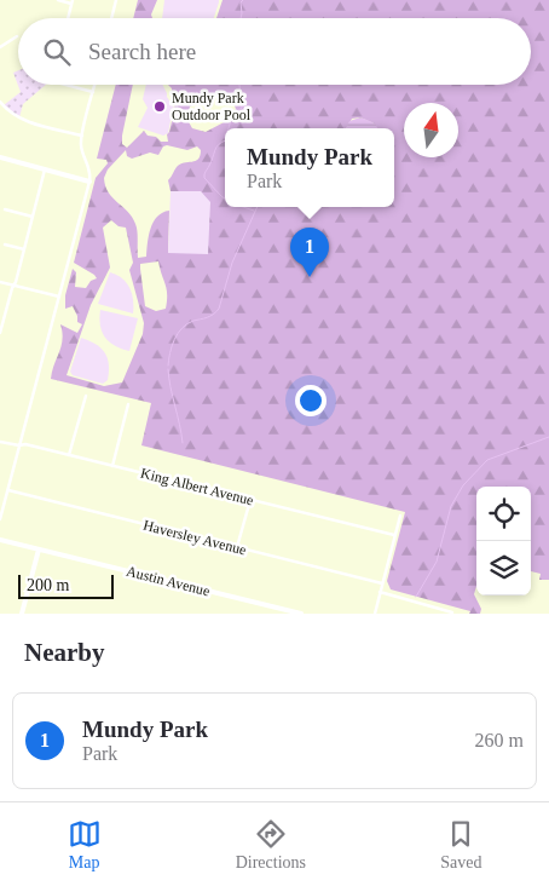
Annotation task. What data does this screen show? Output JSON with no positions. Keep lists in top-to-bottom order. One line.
{"streets":{"main road":["Austin Avenue"],"street":["King Albert Avenue","Haversley Avenue"]},"places":["Mundy Park Outdoor Pool"],"scale_bar":"200 m","north":"top","page":{"search":"Search here","popup":["Mundy Park","Park"],"pins":"1","scale":"200 m","heading":"Nearby","list":[{"mark":"1","name":"Mundy Park","note":"Park","value":"260 m"}],"nav":["Map","Directions","Saved"]}}
